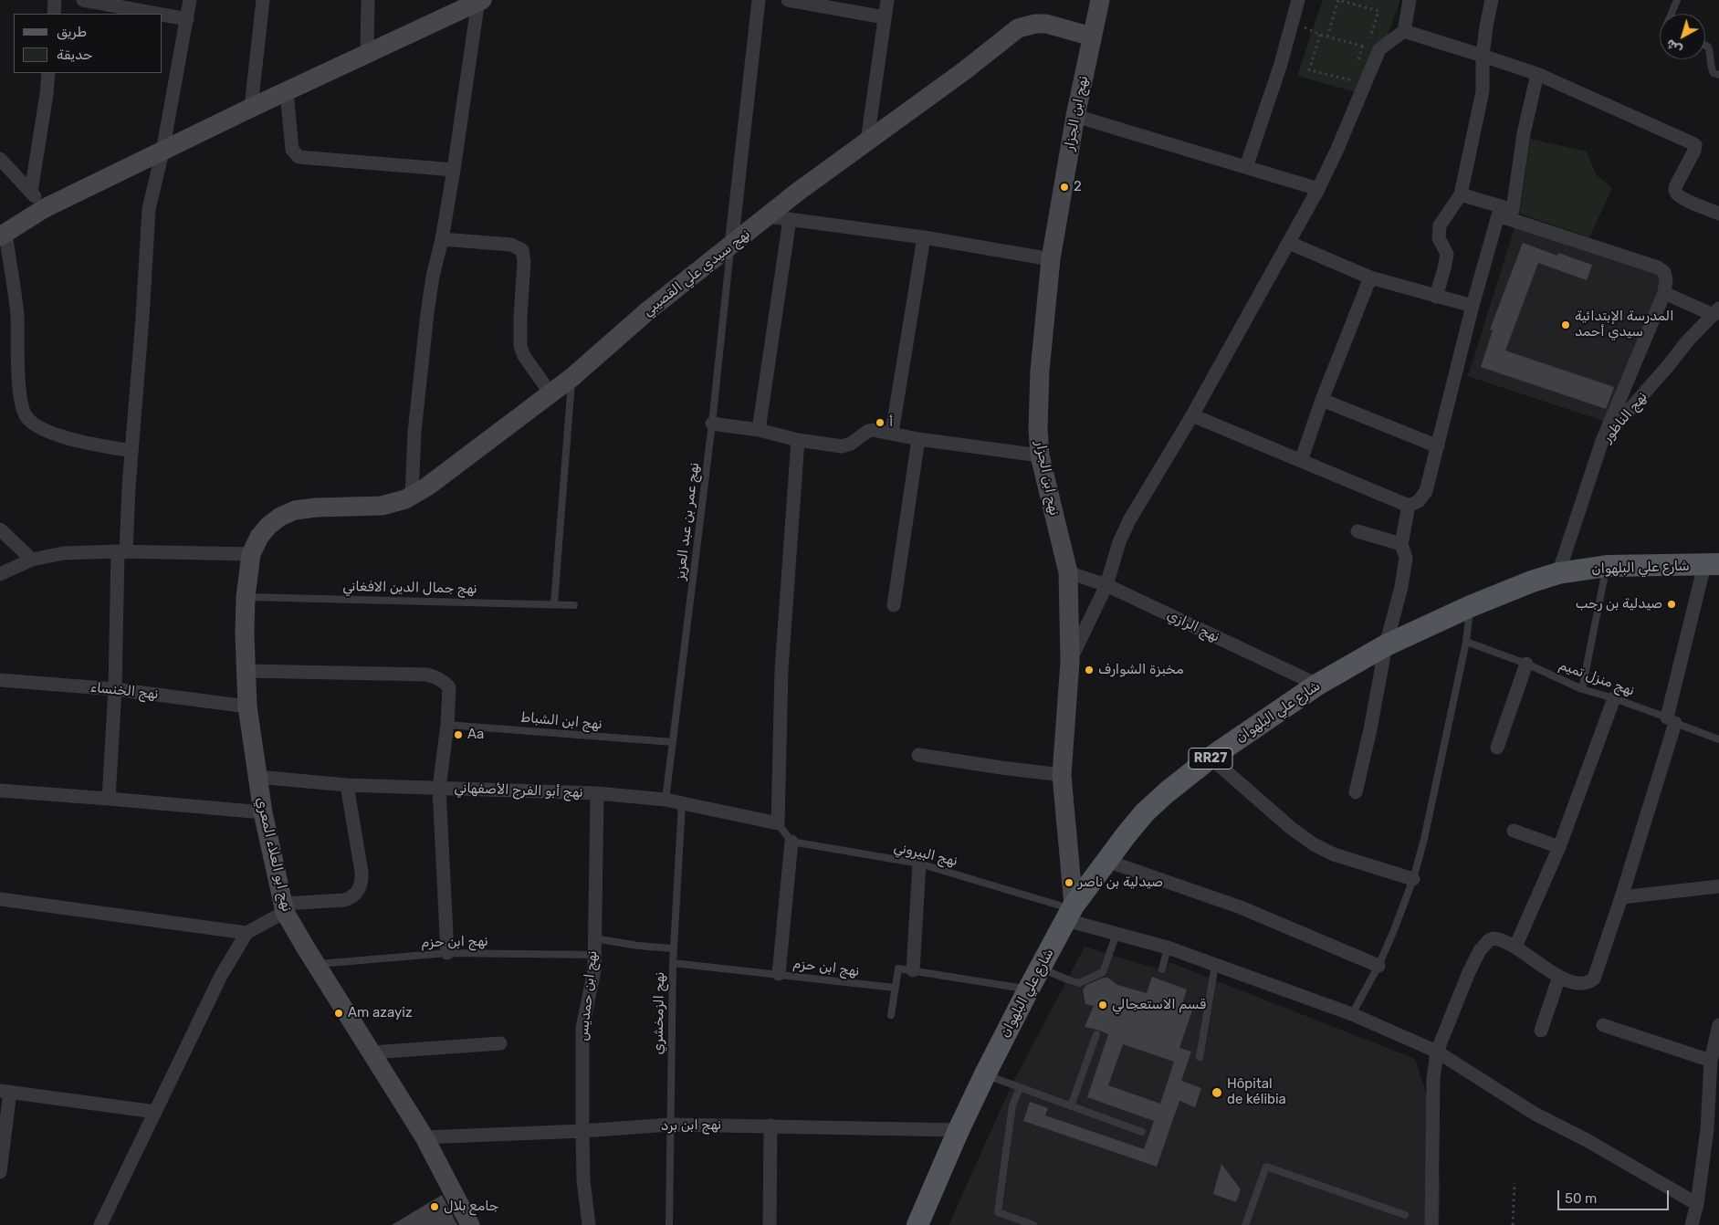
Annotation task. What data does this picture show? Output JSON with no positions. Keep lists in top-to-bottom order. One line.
{"streets":{"main road":["شارع علي البلهوان","RR27"],"street":["نهج ابن الجزار","نهج سيدي علي القصيبي","نهج الناظور","نهج الرازي","نهج الخنساء","نهج أبو الفرج الأصفهاني","نهج ابو العلاء المعري","نهج ابن حمديس","نهج ابن برد"],"lane":["نهج عمر بن عبد العزيز","نهج جمال الدين الافغاني","نهج منزل تميم","نهج ابن الشباط","نهج البيروني","نهج ابن حزم","نهج الزمخشري"]},"crossings":[["نهج ابن الجزار","نهج سيدي علي القصيبي"],["نهج ابن الجزار","شارع علي البلهوان"],["نهج ابن الجزار","نهج الرازي"],["نهج ابن الجزار","نهج البيروني"],["نهج سيدي علي القصيبي","نهج عمر بن عبد العزيز"],["نهج سيدي علي القصيبي","نهج ابو العلاء المعري"],["نهج الناظور","شارع علي البلهوان"],["نهج عمر بن عبد العزيز","نهج ابن الشباط"],["نهج عمر بن عبد العزيز","نهج أبو الفرج الأصفهاني"],["شارع علي البلهوان","نهج الرازي"],["شارع علي البلهوان","نهج البيروني"],["شارع علي البلهوان","نهج ابن برد"],["نهج جمال الدين الافغاني","نهج ابو العلاء المعري"],["نهج الخنساء","نهج ابو العلاء المعري"],["نهج أبو الفرج الأصفهاني","نهج ابو العلاء المعري"],["نهج أبو الفرج الأصفهاني","نهج ابن حمديس"],["نهج أبو الفرج الأصفهاني","نهج الزمخشري"],["نهج ابو العلاء المعري","نهج ابن حزم"],["نهج ابو العلاء المعري","نهج ابن برد"],["نهج ابن حزم","نهج ابن حمديس"],["نهج ابن حزم","نهج الزمخشري"],["نهج ابن حمديس","نهج ابن برد"],["نهج الزمخشري","نهج ابن برد"]],"places":["2","المدرسة الإبتدائية سيدي أحمد","أ","صيدلية بن رجب","مخبزة الشوارف","Aa","صيدلية بن ناصر","قسم الاستعجالي","Am azayiz","Hôpital de kélibia","جامع بلال"],"legend":["طريق","حديقة"],"scale_bar":"50 m","north":"bottom left"}
